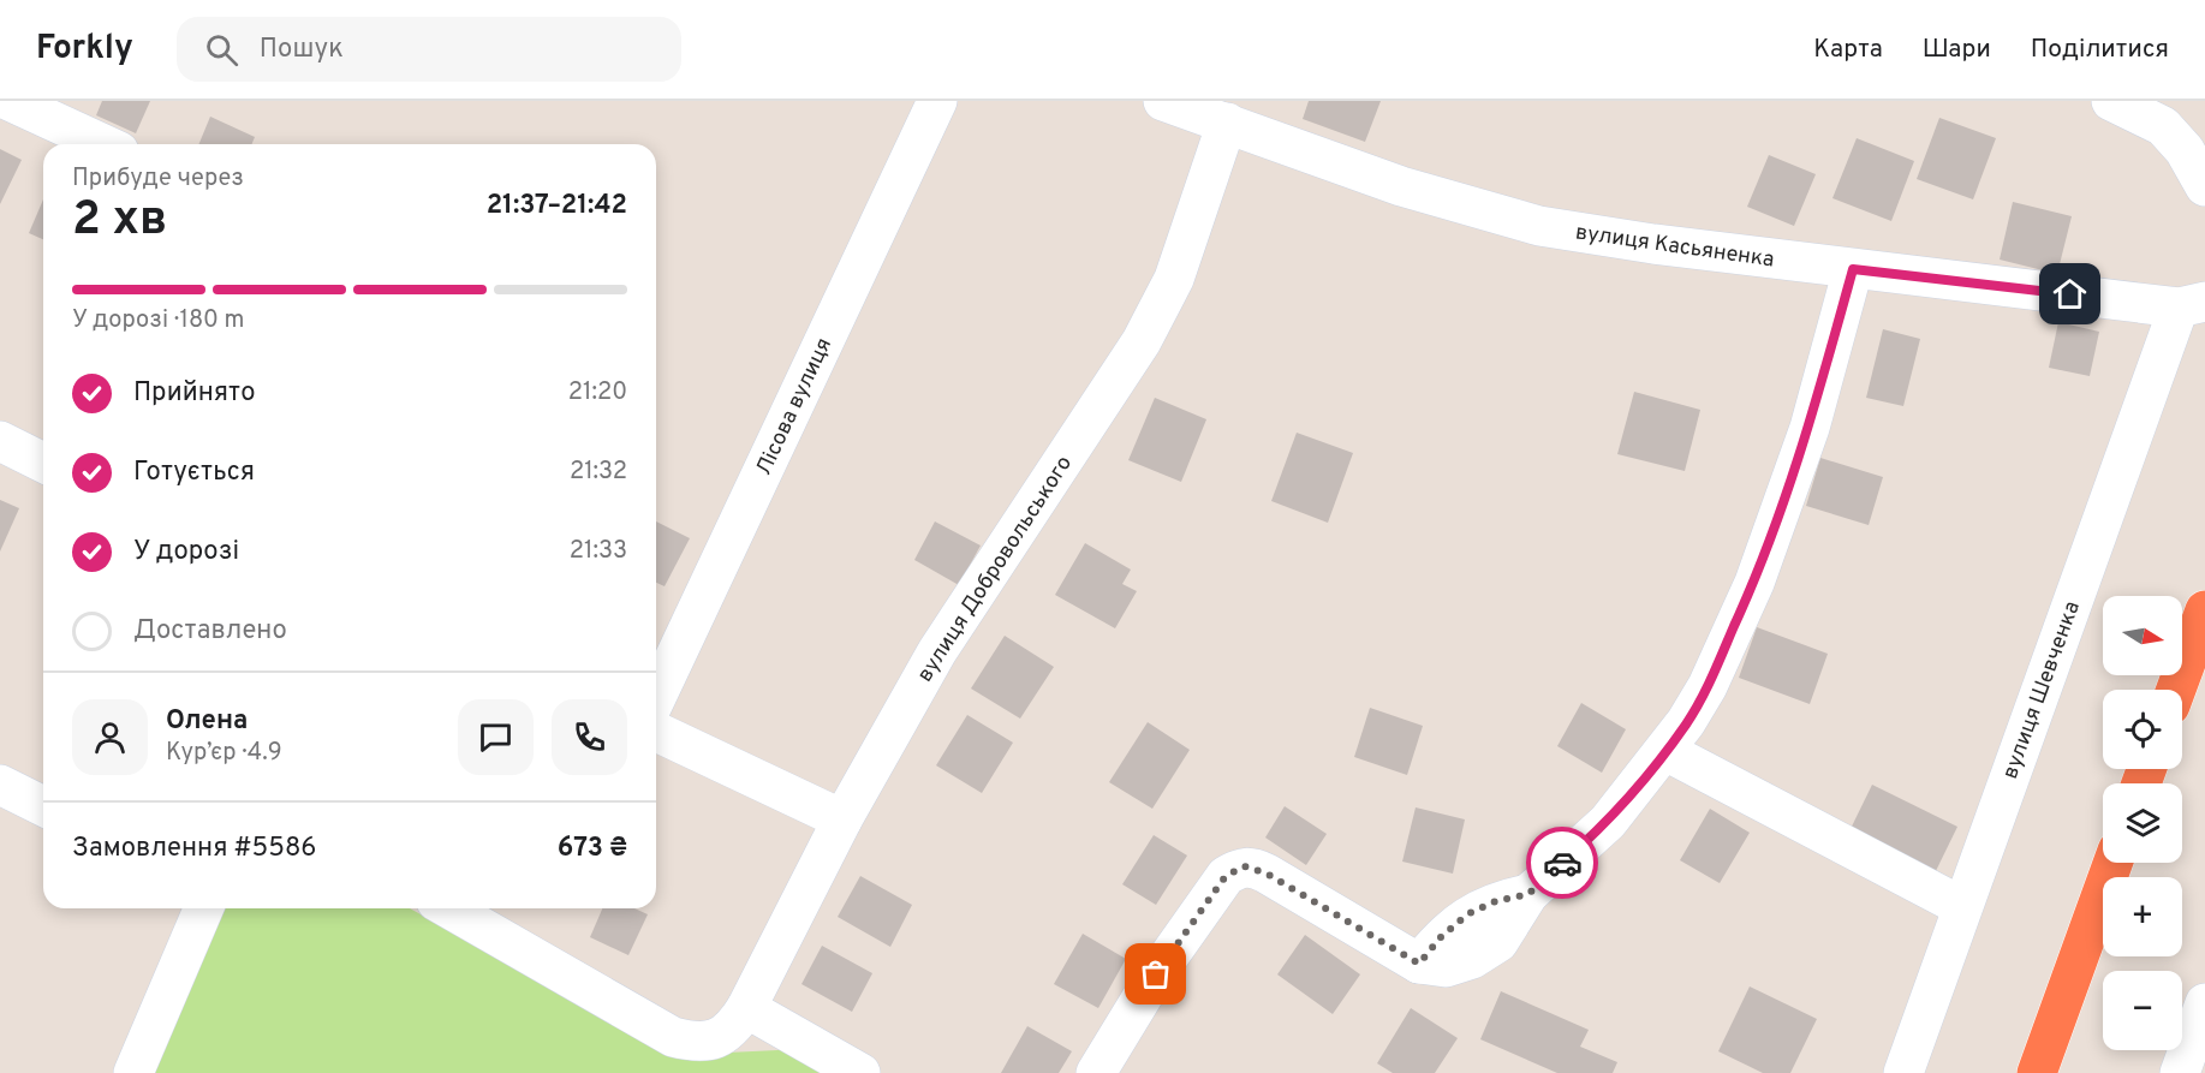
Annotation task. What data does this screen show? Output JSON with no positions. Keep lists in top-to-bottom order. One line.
{"streets":{"street":["вулиця Касьяненка","Лісова вулиця","вулиця Добровольського","вулиця Шевченка"]},"crossings":[["вулиця Касьяненка","вулиця Добровольського"],["вулиця Касьяненка","вулиця Шевченка"]],"north":"right","page":{"header":"Forkly","search":"Пошук","nav":["Карта","Шари","Поділитися"],"heading":["2 хв","Прибуде через","21:37–21:42"],"panel":["Олена","Кур’єр · 4.9","Замовлення #5586","673 ₴"],"bar":"У дорозі · 180 m","list":[["Прийнято","21:20"],["Готується","21:32"],["У дорозі","21:33"],"Доставлено"],"map_buttons":["+","−"]}}
